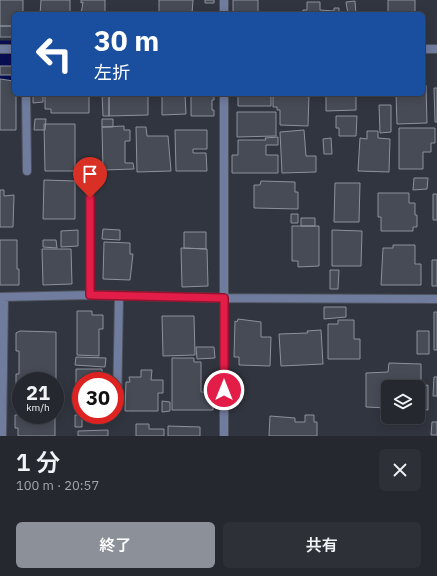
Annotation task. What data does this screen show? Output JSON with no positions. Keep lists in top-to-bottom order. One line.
{"page":{"turn":["30 m","左折"],"speed":"21 km/h","limit":"30","heading":["1 分","100 m · 20:57"],"buttons":["終了","共有"]}}
